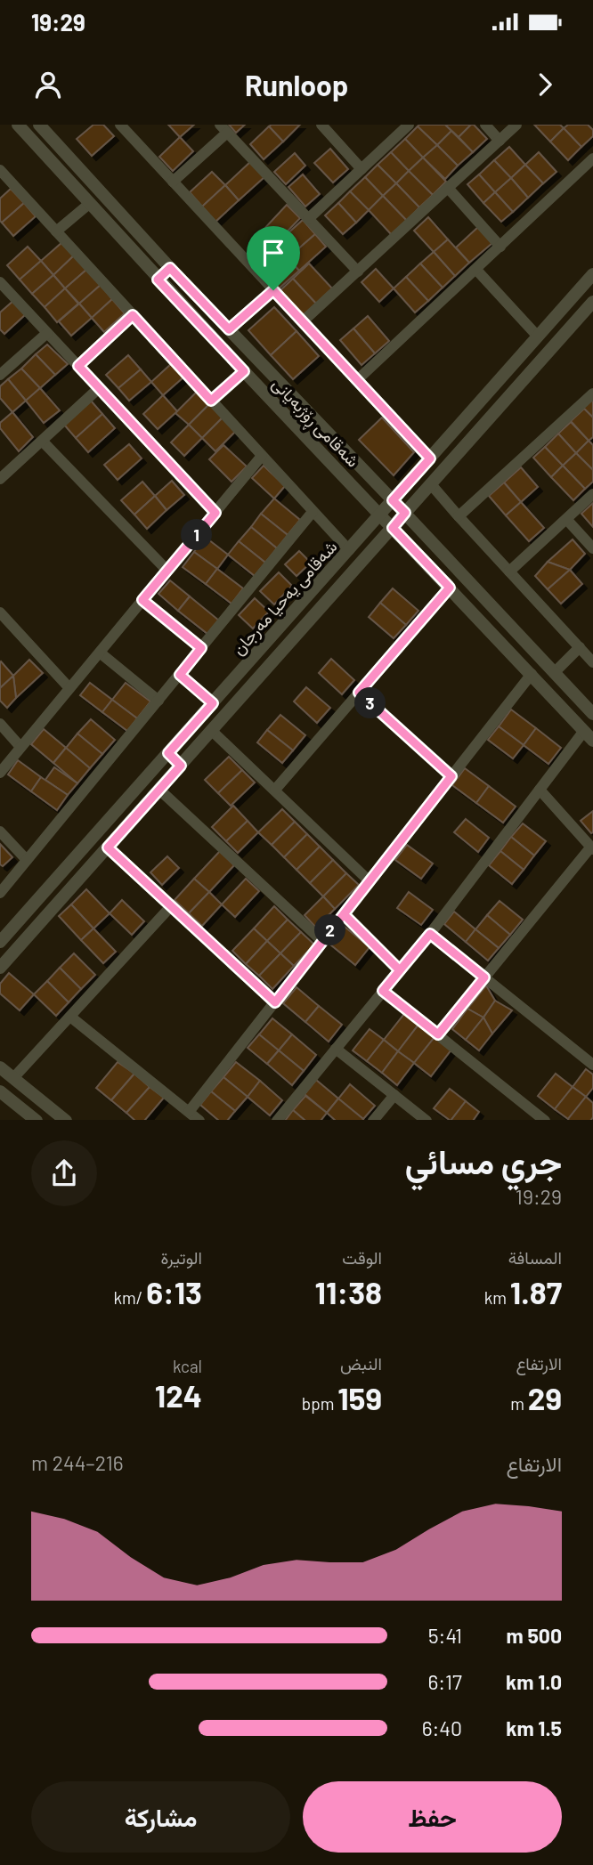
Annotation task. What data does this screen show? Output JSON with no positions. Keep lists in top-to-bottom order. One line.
{"streets":{"street":["شەقامی ڕۆژبەیانی","شەقامی یەحیا مەرجان"]},"crossings":[["شەقامی ڕۆژبەیانی","شەقامی یەحیا مەرجان"]],"page":{"status":"19:29","header":"Runloop","pins":["1","3","2"],"heading":["جري مسائي","19:29"],"stats":[["المسافة","1.87 km"],["الوقت","11:38"],["الوتيرة","6:13 /km"],["الارتفاع","29 m"],["النبض","159 bpm"],["kcal","124"]],"chart":["الارتفاع","216–244 m"],"list":[{"name":"500 m","note":"5:41"},{"name":"1.0 km","note":"6:17"},{"name":"1.5 km","note":"6:40"}],"buttons":["حفظ","مشاركة"]}}
